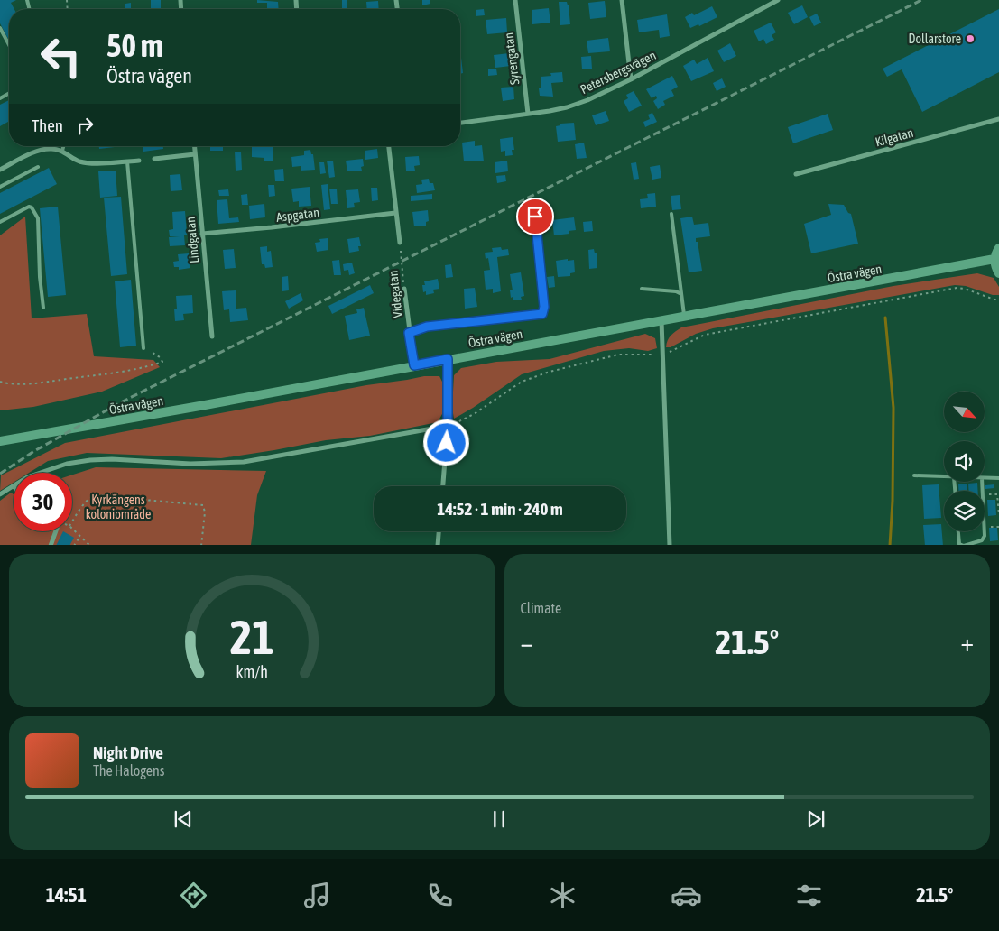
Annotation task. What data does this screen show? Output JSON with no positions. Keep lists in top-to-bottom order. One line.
{"streets":{"street":["Syrengatan","Petersbergsvägen","Kilgatan","Aspgatan","Lindgatan","Östra vägen","Videgatan"]},"crossings":[["Syrengatan","Petersbergsvägen"],["Aspgatan","Lindgatan"],["Östra vägen","Videgatan"]],"parks":["Kyrkängens koloniområde"],"places":["Dollarstore"],"north":"bottom right","page":{"turn":["50 m","Östra vägen"],"then":"Then","limit":"30","trip":"14:52 · 1 min · 240 m","tile":"Climate","heat":["−","21.5°","+"],"song":["Night Drive","The Halogens"],"tabs":["14:51","21.5°"],"gauge":["21","km/h"]}}
